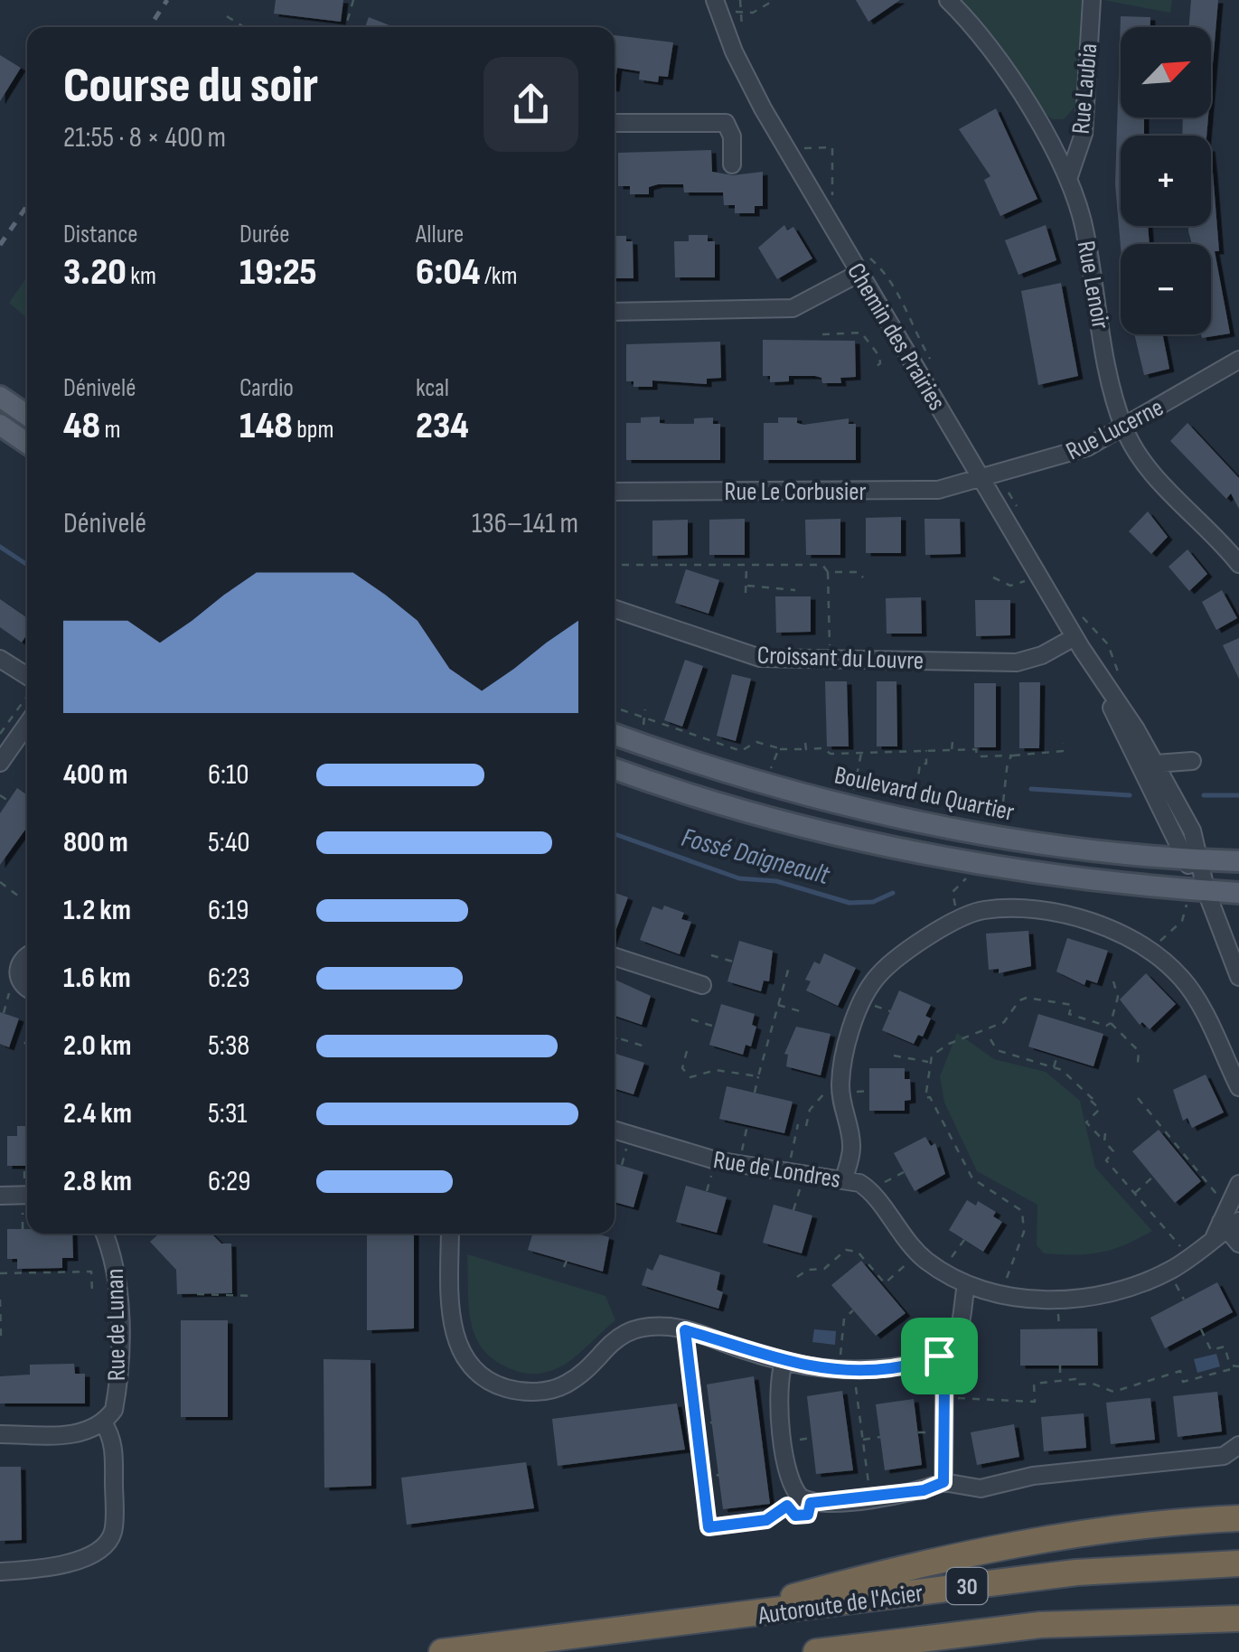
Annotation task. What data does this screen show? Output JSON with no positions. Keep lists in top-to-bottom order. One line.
{"streets":{"highway":["30","Autoroute de l'Acier"],"main road":["Boulevard du Quartier"],"street":["Rue Laubia","Rue Lenoir","Chemin des Prairies","Rue Lucerne","Rue Le Corbusier","Croissant du Louvre","Rue de Londres","Rue de Lunan"]},"crossings":[["Rue Laubia","Rue Lenoir"],["Rue Lenoir","Rue Lucerne"],["Chemin des Prairies","Rue Lucerne"],["Chemin des Prairies","Rue Le Corbusier"],["Chemin des Prairies","Croissant du Louvre"],["Chemin des Prairies","Boulevard du Quartier"],["Rue Lucerne","Rue Le Corbusier"]],"water":["Fossé Daigneault"],"north":"top right","page":{"map_buttons":["+","−"],"heading":["Course du soir","21:55 · 8 × 400 m"],"stats":[["Distance","3.20 km"],["Durée","19:25"],["Allure","6:04 /km"],["Dénivelé","48 m"],["Cardio","148 bpm"],["kcal","234"]],"chart":["Dénivelé","136–141 m"],"list":[{"name":"400 m","note":"6:10"},{"name":"800 m","note":"5:40"},{"name":"1.2 km","note":"6:19"},{"name":"1.6 km","note":"6:23"},{"name":"2.0 km","note":"5:38"},{"name":"2.4 km","note":"5:31"},{"name":"2.8 km","note":"6:29"}]}}
